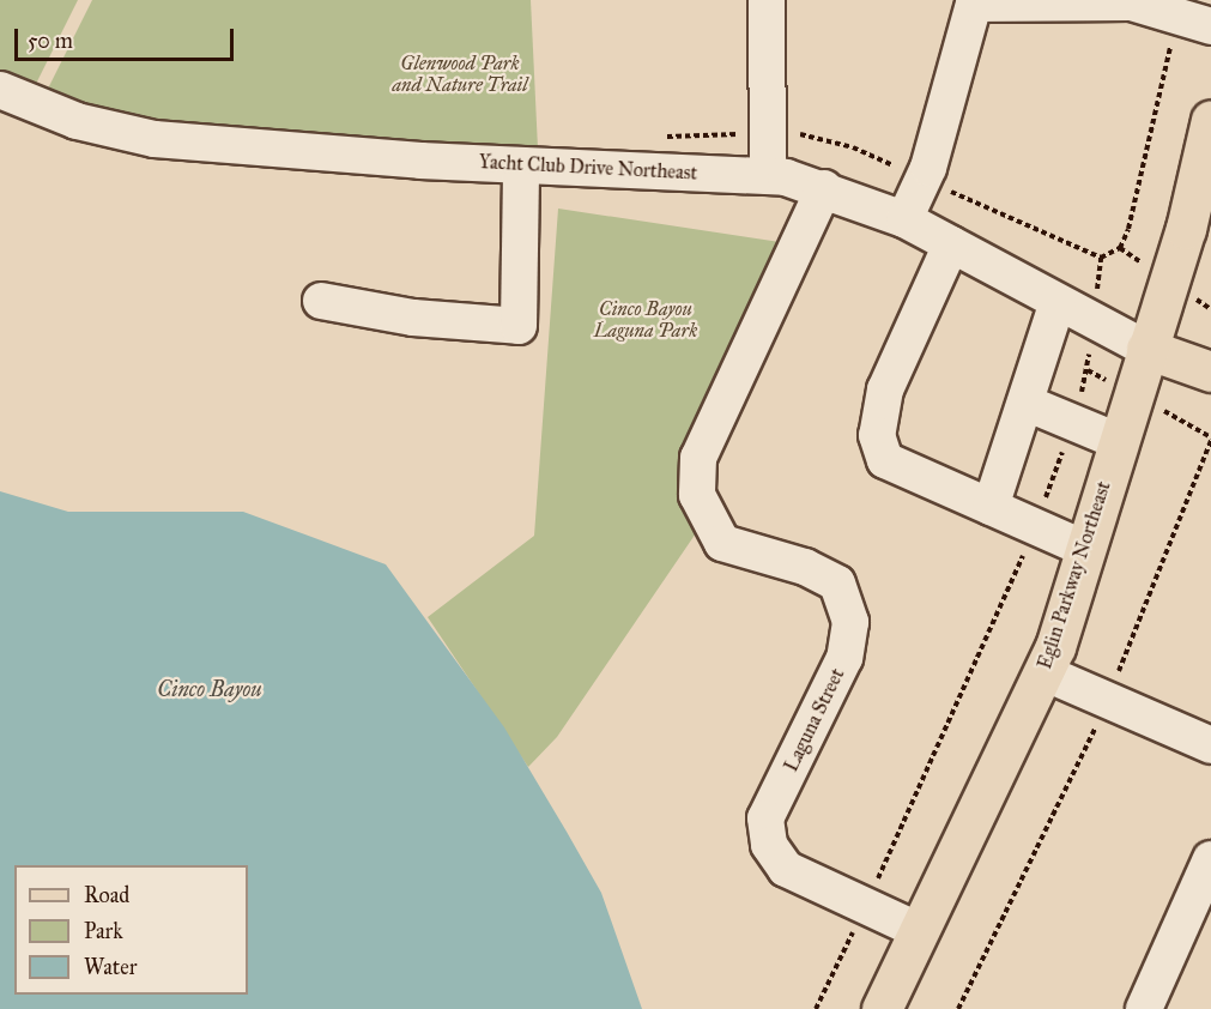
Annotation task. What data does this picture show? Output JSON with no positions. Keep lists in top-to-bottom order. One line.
{"streets":{"main road":["Eglin Parkway Northeast"],"street":["Yacht Club Drive Northeast","Laguna Street"]},"crossings":[["Yacht Club Drive Northeast","Eglin Parkway Northeast"],["Yacht Club Drive Northeast","Laguna Street"],["Eglin Parkway Northeast","Laguna Street"]],"water":["Cinco Bayou"],"parks":["Glenwood Park and Nature Trail","Cinco Bayou Laguna Park"],"legend":["Road","Park","Water"],"scale_bar":"50 m"}
